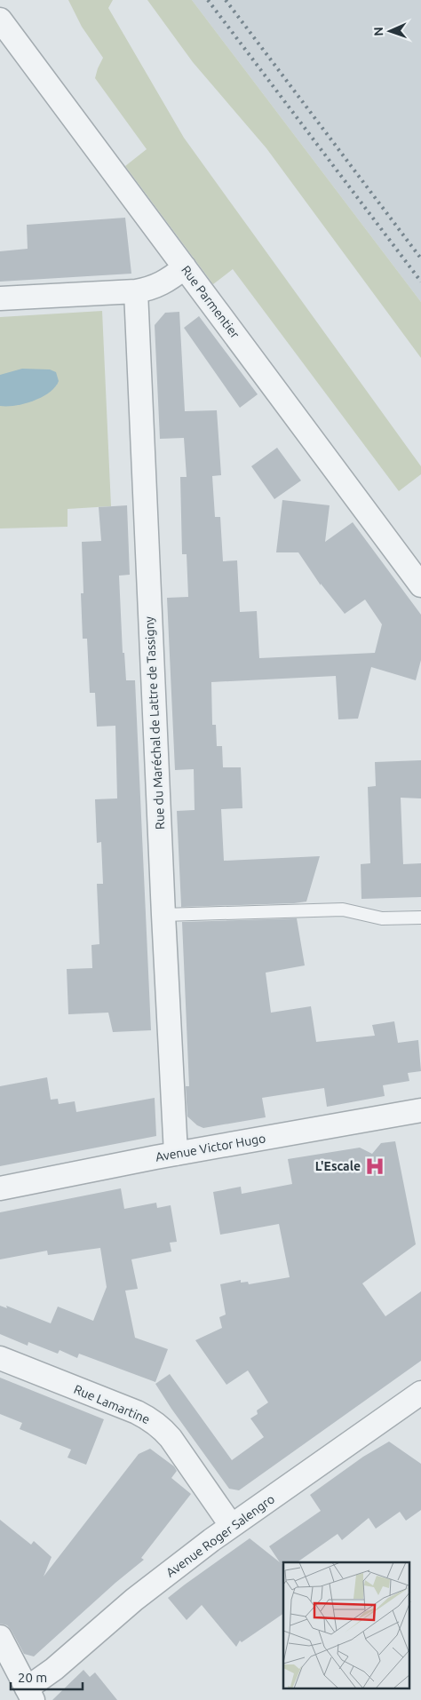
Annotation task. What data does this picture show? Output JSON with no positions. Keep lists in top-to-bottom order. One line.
{"streets":{"street":["Rue Parmentier","Rue du Maréchal de Lattre de Tassigny","Avenue Victor Hugo","Rue Lamartine","Avenue Roger Salengro"]},"crossings":[["Rue du Maréchal de Lattre de Tassigny","Avenue Victor Hugo"],["Rue Lamartine","Avenue Roger Salengro"]],"places":{"hospital":["L'Escale"]},"scale_bar":"20 m","north":"left"}
